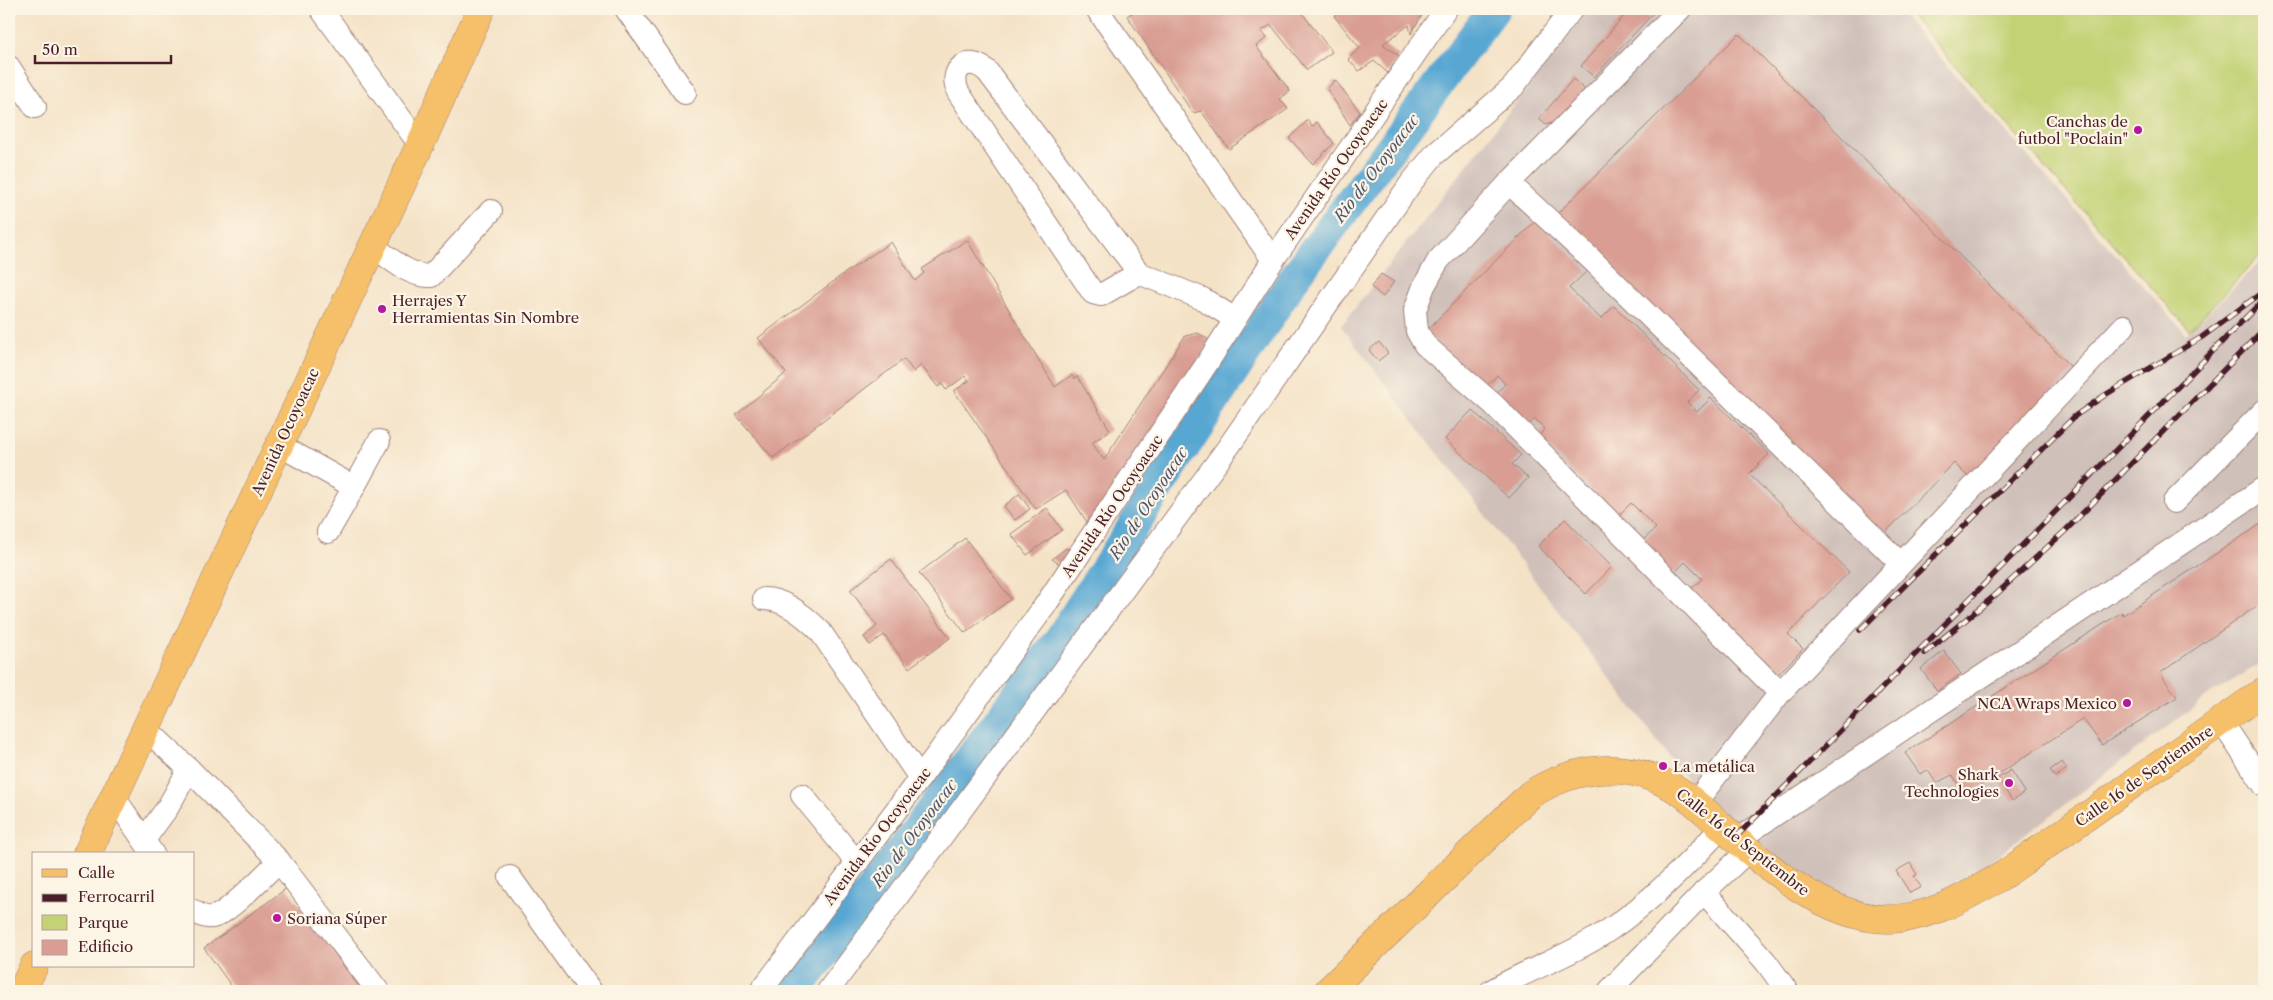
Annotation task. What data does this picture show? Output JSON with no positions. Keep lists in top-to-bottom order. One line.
{"streets":{"main road":["Avenida Ocoyoacac","Calle 16 de Septiembre"],"street":["Avenida Río Ocoyoacac"]},"water":["Rio de Ocoyoacac"],"places":["Canchas de futbol \"Poclain\"","Herrajes Y Herramientas Sin Nombre","NCA Wraps Mexico","La metálica","Shark Technologies","Soriana Súper"],"legend":["Calle","Ferrocarril","Parque","Edificio"],"scale_bar":"50 m"}
